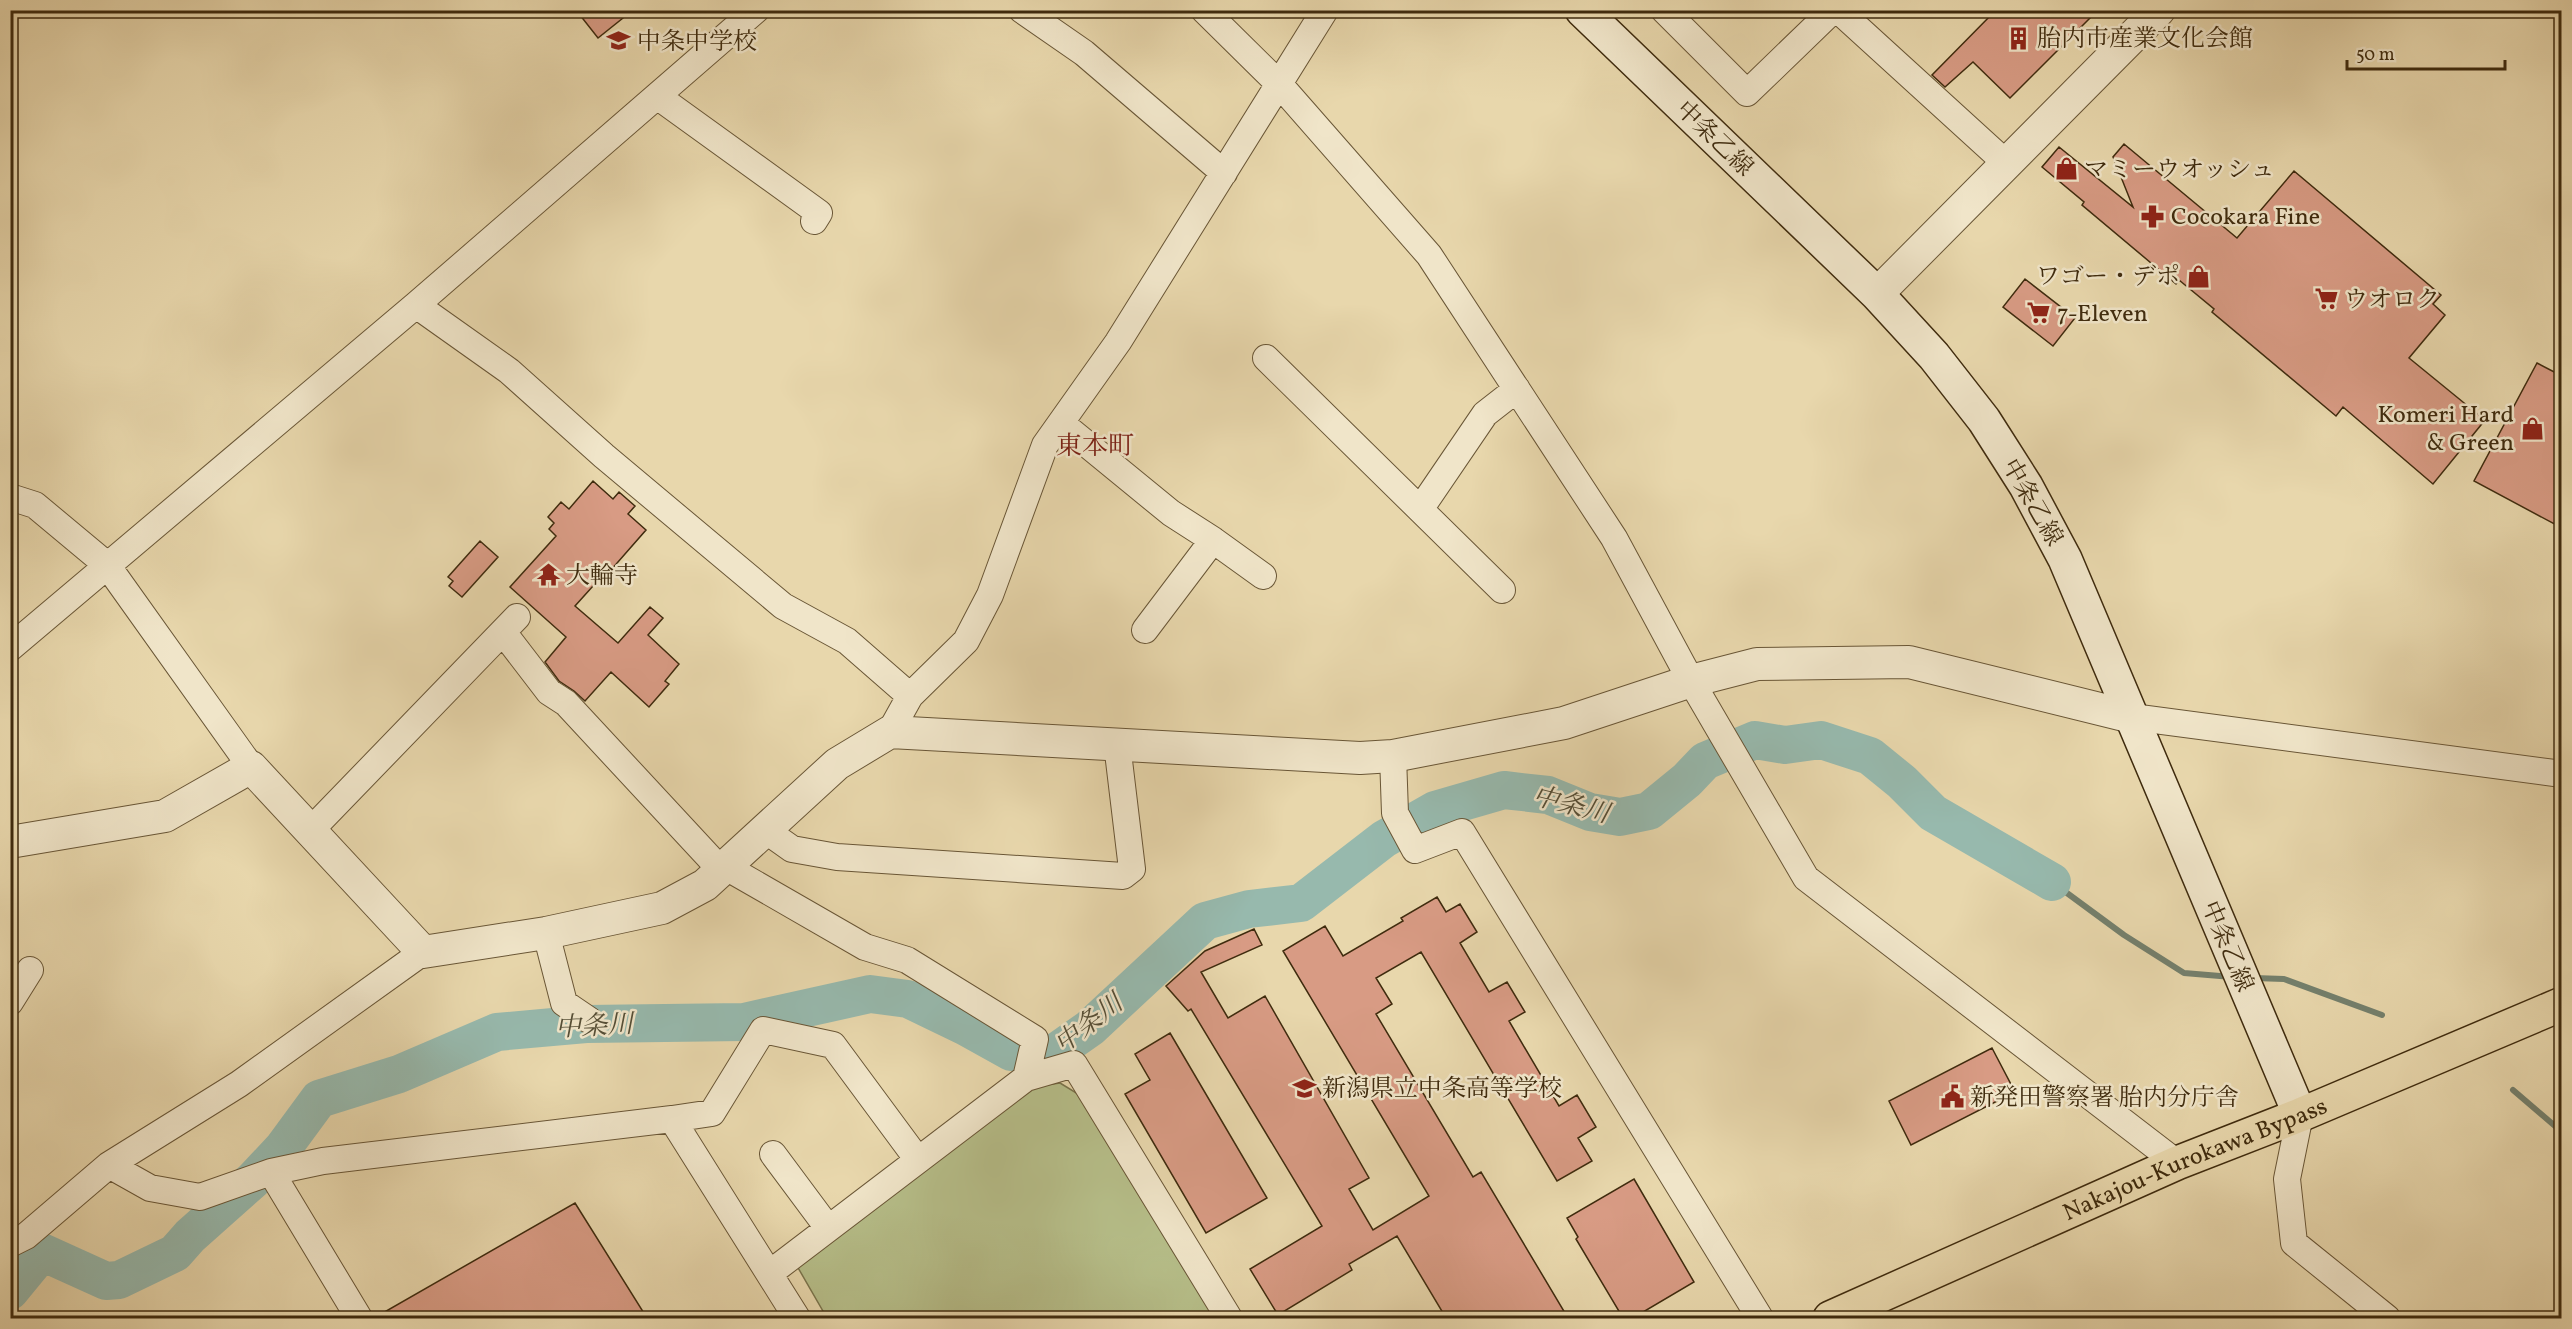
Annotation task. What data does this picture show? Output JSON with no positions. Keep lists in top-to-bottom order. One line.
{"streets":{"highway":["Nakajou-Kurokawa Bypass"],"main road":["中条乙線"]},"crossings":[["中条乙線","Nakajou-Kurokawa Bypass"]],"districts":["東本町"],"water":["中条川"],"places":{"building":["胎内市産業文化会館"],"school or university":["中条中学校","新潟県立中条高等学校"],"shop":["マミーウオッシュ","ワゴー・デポ","Komeri Hard & Green"],"pharmacy":["Cocokara Fine"],"supermarket":["ウオロク","7-Eleven"],"temple":["大輪寺"],"public building":["新発田警察署 胎内分庁舎"]},"scale_bar":"50 m"}
